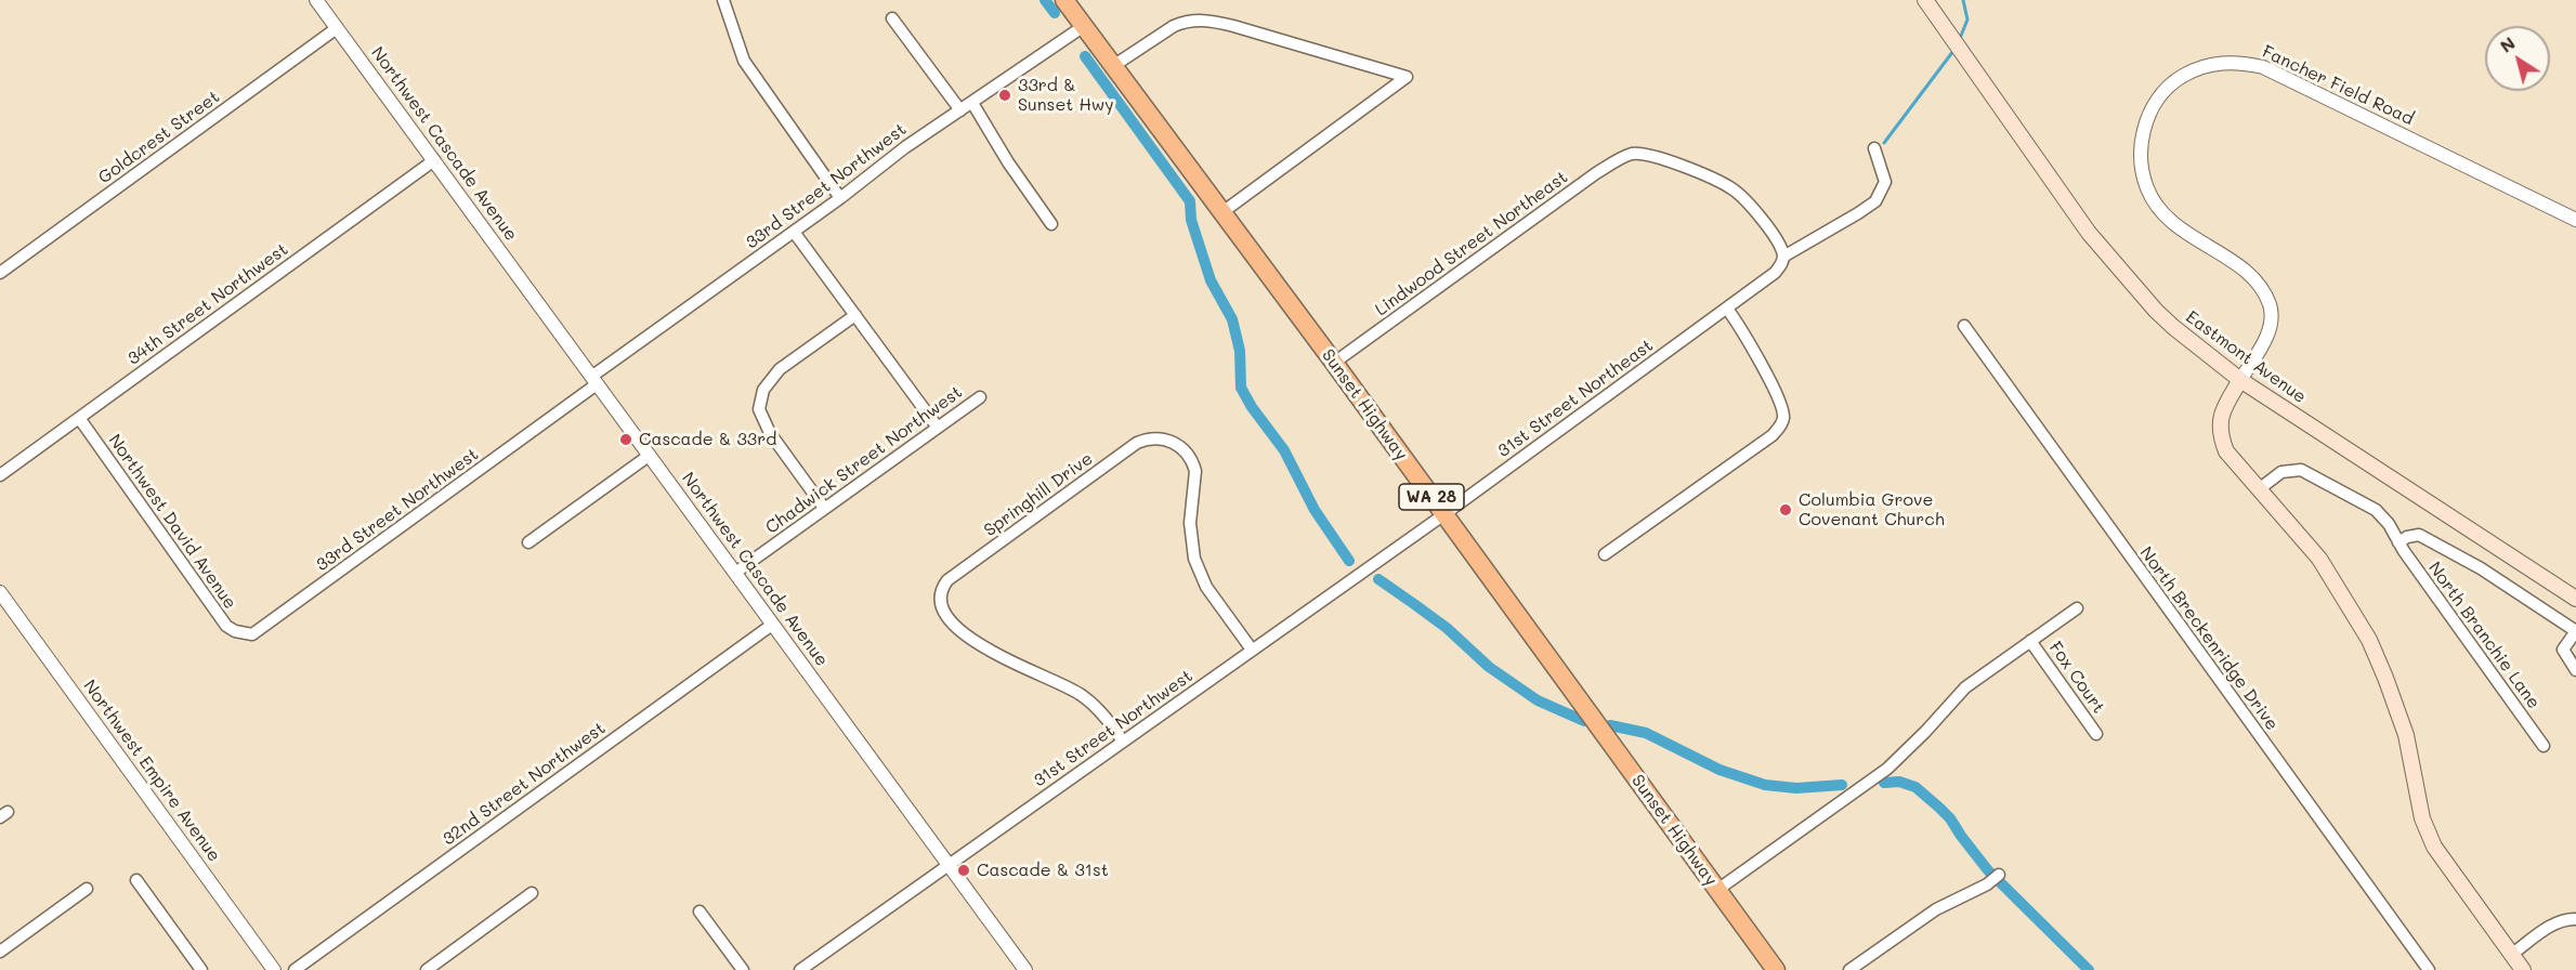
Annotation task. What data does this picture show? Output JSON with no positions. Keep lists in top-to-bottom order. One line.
{"streets":{"highway":["Sunset Highway","WA 28"],"main road":["Eastmont Avenue"],"street":["Fancher Field Road","Goldcrest Street","Northwest Cascade Avenue","33rd Street Northwest","Lindwood Street Northeast","34th Street Northwest","31st Street Northeast","Chadwick Street Northwest","Springhill Drive","Northwest David Avenue","North Branchie Lane","North Breckenridge Drive","Fox Court","31st Street Northwest","Northwest Empire Avenue","32nd Street Northwest"]},"crossings":[["Fancher Field Road","Eastmont Avenue"],["Goldcrest Street","Northwest Cascade Avenue"],["Northwest Cascade Avenue","33rd Street Northwest"],["Northwest Cascade Avenue","34th Street Northwest"],["Northwest Cascade Avenue","Chadwick Street Northwest"],["Northwest Cascade Avenue","31st Street Northwest"],["Northwest Cascade Avenue","32nd Street Northwest"],["33rd Street Northwest","Sunset Highway"],["33rd Street Northwest","Northwest David Avenue"],["Lindwood Street Northeast","31st Street Northeast"],["Lindwood Street Northeast","Sunset Highway"],["34th Street Northwest","Northwest David Avenue"],["31st Street Northeast","Sunset Highway"],["31st Street Northeast","31st Street Northwest"],["Sunset Highway","31st Street Northwest"],["Springhill Drive","31st Street Northwest"]],"places":["33rd & Sunset Hwy","Cascade & 33rd","Columbia Grove Covenant Church","Cascade & 31st"],"north":"top left"}
